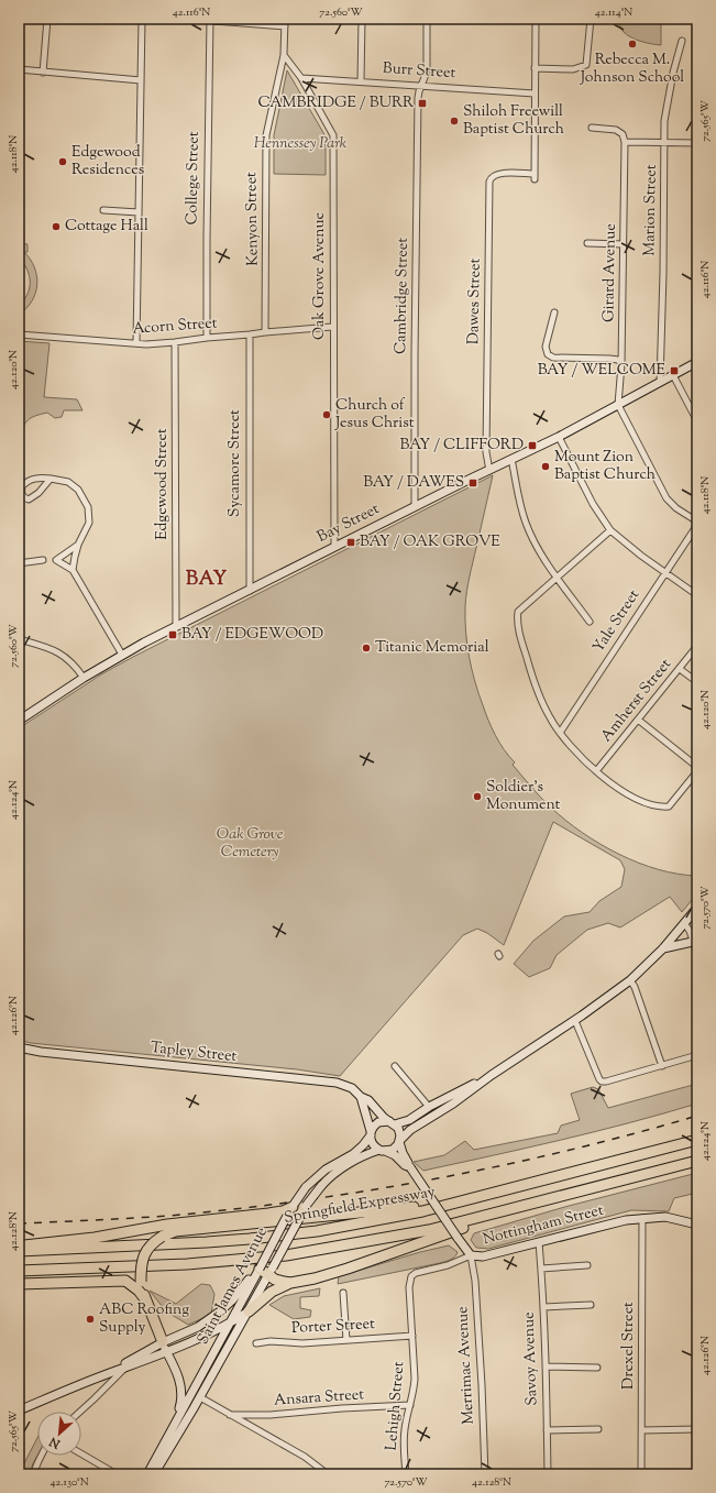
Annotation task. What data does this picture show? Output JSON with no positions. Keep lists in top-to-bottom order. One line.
{"streets":{"highway":["Springfield Expressway"],"main road":["Bay Street","Tapley Street","Nottingham Street","Saint James Avenue"],"street":["Burr Street","College Street","Marion Street","Kenyon Street","Girard Avenue","Oak Grove Avenue","Cambridge Street","Dawes Street","Acorn Street","Sycamore Street","Edgewood Street","Yale Street","Amherst Street","Porter Street","Drexel Street","Savoy Avenue","Merrimac Avenue","Ansara Street","Lehigh Street"]},"crossings":[["Burr Street","Oak Grove Avenue"],["Burr Street","Cambridge Street"],["Burr Street","Dawes Street"],["College Street","Acorn Street"],["Marion Street","Bay Street"],["Kenyon Street","Oak Grove Avenue"],["Kenyon Street","Acorn Street"],["Girard Avenue","Bay Street"],["Oak Grove Avenue","Acorn Street"],["Oak Grove Avenue","Bay Street"],["Cambridge Street","Bay Street"],["Dawes Street","Bay Street"],["Acorn Street","Sycamore Street"],["Acorn Street","Edgewood Street"],["Sycamore Street","Bay Street"],["Edgewood Street","Bay Street"],["Tapley Street","Saint James Avenue"],["Nottingham Street","Drexel Street"],["Nottingham Street","Savoy Avenue"],["Nottingham Street","Merrimac Avenue"],["Nottingham Street","Lehigh Street"],["Porter Street","Lehigh Street"],["Ansara Street","Lehigh Street"]],"districts":["BAY"],"parks":["Hennessey Park","Oak Grove Cemetery"],"places":{"other":["Rebecca M. Johnson School","Shiloh Freewill Baptist Church","Edgewood Residences","Cottage Hall","Church of Jesus Christ","Mount Zion Baptist Church","Titanic Memorial","Soldier's Monument","ABC Roofing Supply"],"transit":["CAMBRIDGE / BURR","BAY / WELCOME","BAY / CLIFFORD","BAY / DAWES","BAY / OAK GROVE","BAY / EDGEWOOD"]},"north":"bottom left","coordinates":["42.116°N","72.560°W","42.114°N","72.565°W","42.118°N","42.120°N","42.124°N","72.570°W","42.126°N","42.128°N","42.130°N"]}
